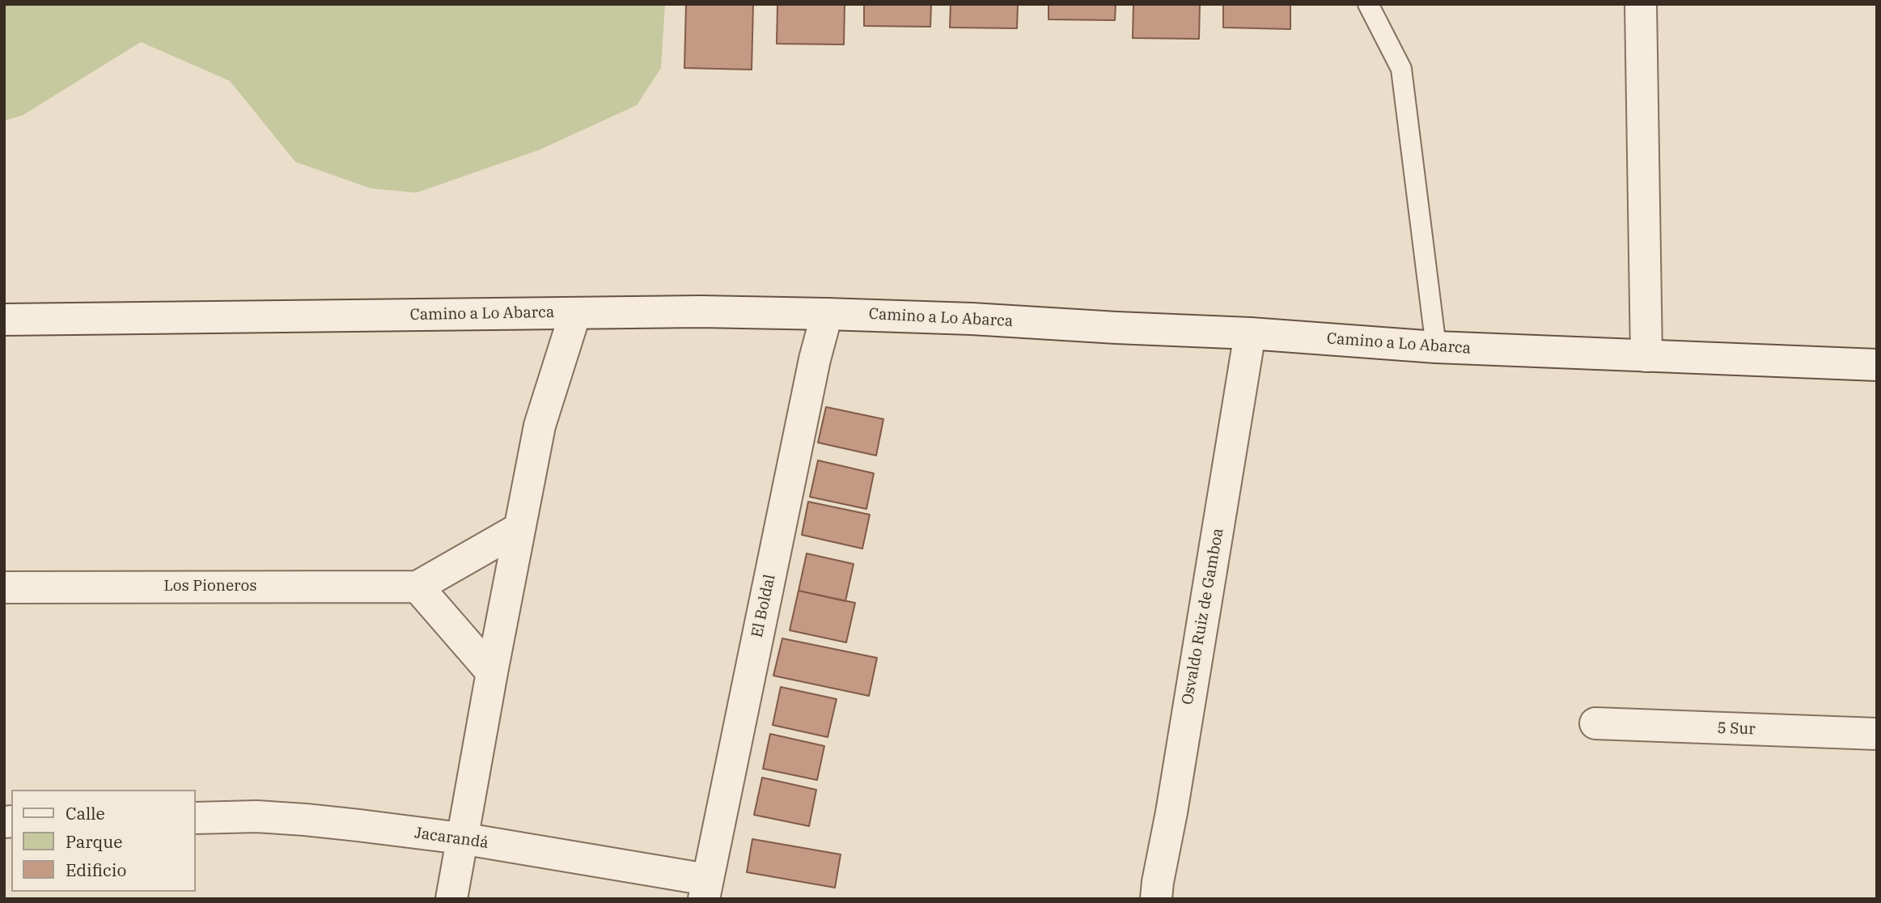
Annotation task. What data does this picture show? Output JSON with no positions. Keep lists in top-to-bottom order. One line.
{"streets":{"street":["Camino a Lo Abarca","Los Pioneros","El Boldal","Osvaldo Ruiz de Gamboa","5 Sur","Jacarandá"]},"crossings":[["Camino a Lo Abarca","El Boldal"],["Camino a Lo Abarca","Osvaldo Ruiz de Gamboa"],["El Boldal","Jacarandá"]],"legend":["Calle","Parque","Edificio"]}
